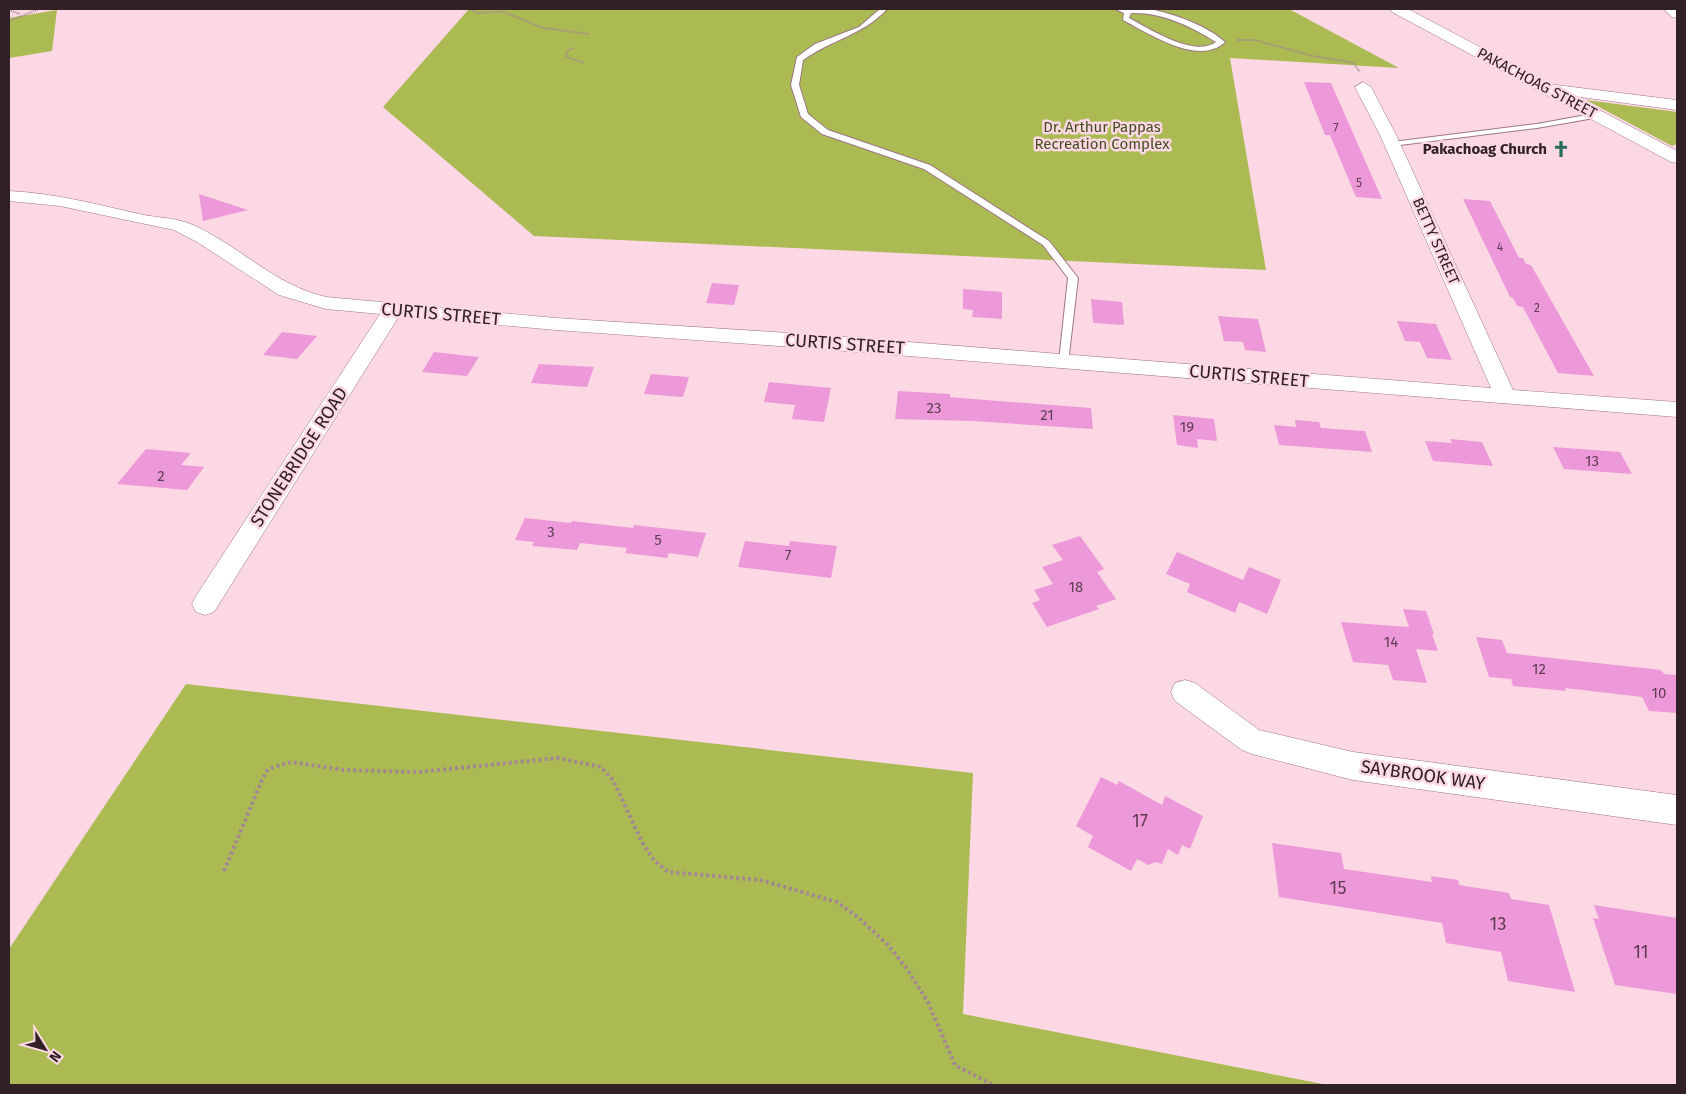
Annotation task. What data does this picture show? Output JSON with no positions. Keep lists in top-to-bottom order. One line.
{"streets":{"street":["PAKACHOAG STREET","BETTY STREET","CURTIS STREET","STONEBRIDGE ROAD","SAYBROOK WAY"]},"crossings":[["BETTY STREET","CURTIS STREET"],["CURTIS STREET","STONEBRIDGE ROAD"]],"parks":["Dr. Arthur Pappas Recreation Complex"],"places":{"church":["Pakachoag Church"]},"house_numbers":["7","5","4","2","23","21","19","13","2","3","5","7","18","14","12","10","17","15","13","11"],"north":"bottom right"}
